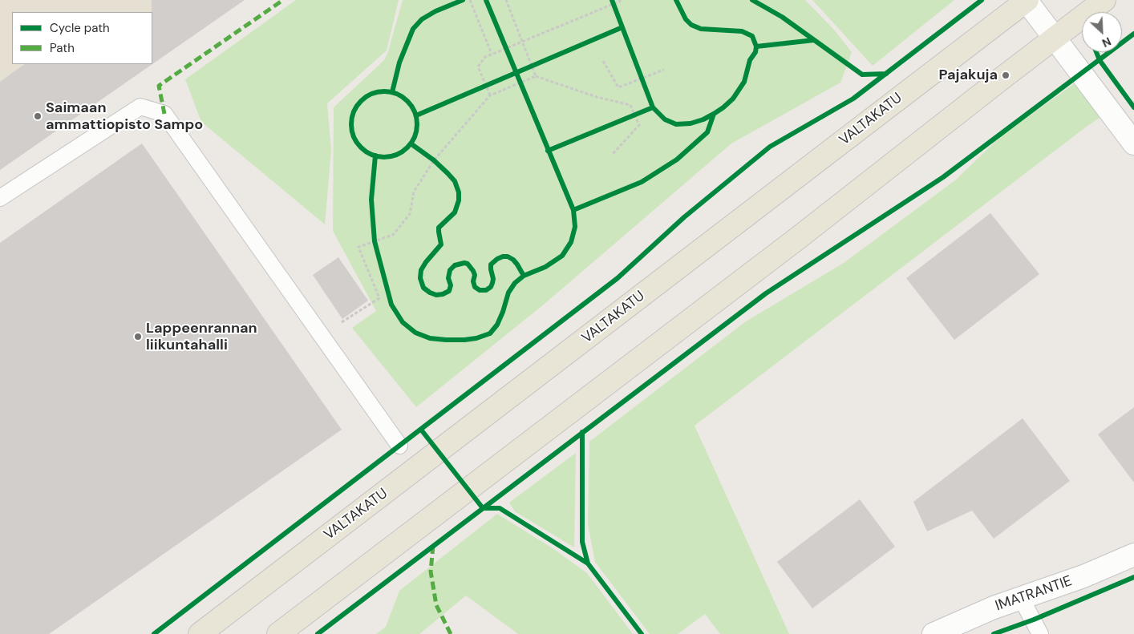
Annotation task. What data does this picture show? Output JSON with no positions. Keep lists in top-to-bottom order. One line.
{"streets":{"main road":["VALTAKATU"],"street":["IMATRANTIE"]},"places":["Pajakuja","Saimaan ammattiopisto Sampo","Lappeenrannan liikuntahalli"],"legend":["Cycle path","Path"],"north":"bottom right"}
